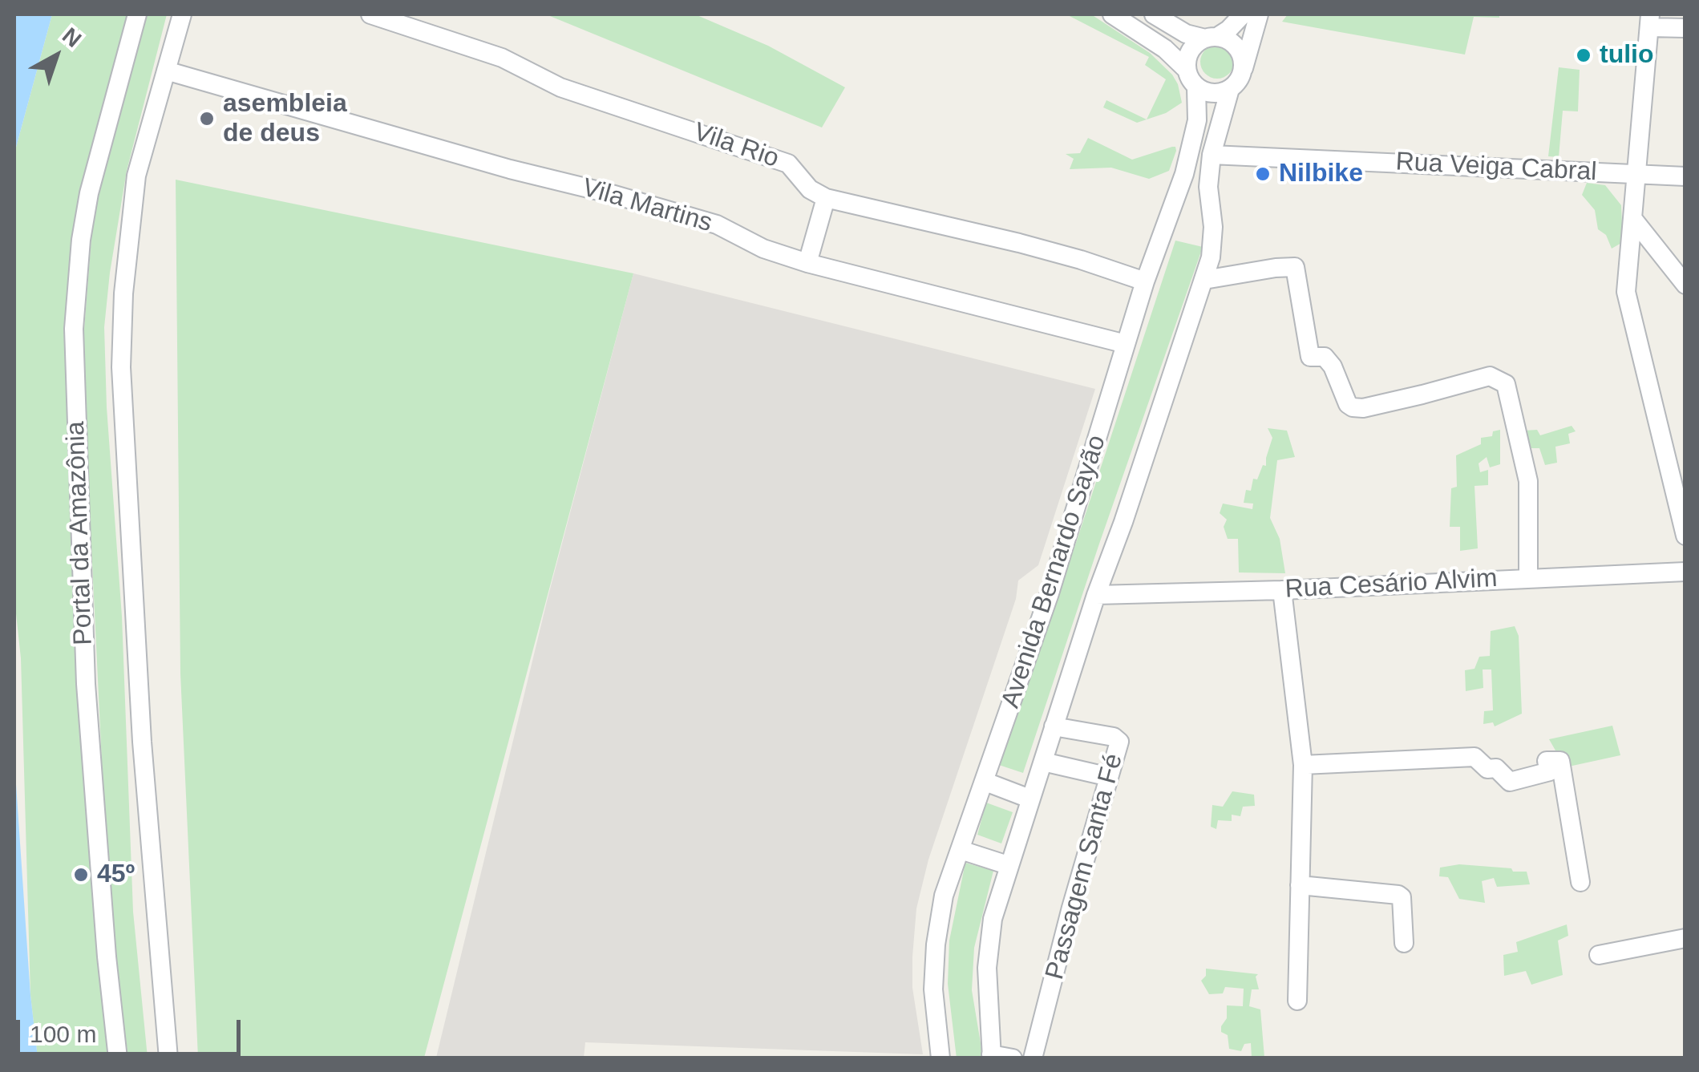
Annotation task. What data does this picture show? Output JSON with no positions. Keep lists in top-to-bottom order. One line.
{"streets":{"street":["Vila Rio","Rua Veiga Cabral","Vila Martins","Portal da Amazônia","Avenida Bernardo Sayão","Rua Cesário Alvim","Passagem Santa Fé"]},"crossings":[["Vila Rio","Avenida Bernardo Sayão"],["Rua Veiga Cabral","Avenida Bernardo Sayão"],["Vila Martins","Portal da Amazônia"],["Vila Martins","Avenida Bernardo Sayão"],["Avenida Bernardo Sayão","Rua Cesário Alvim"],["Avenida Bernardo Sayão","Passagem Santa Fé"]],"places":["tulio","asembleia de deus","Nilbike","45º"],"scale_bar":"100 m","north":"top right"}
